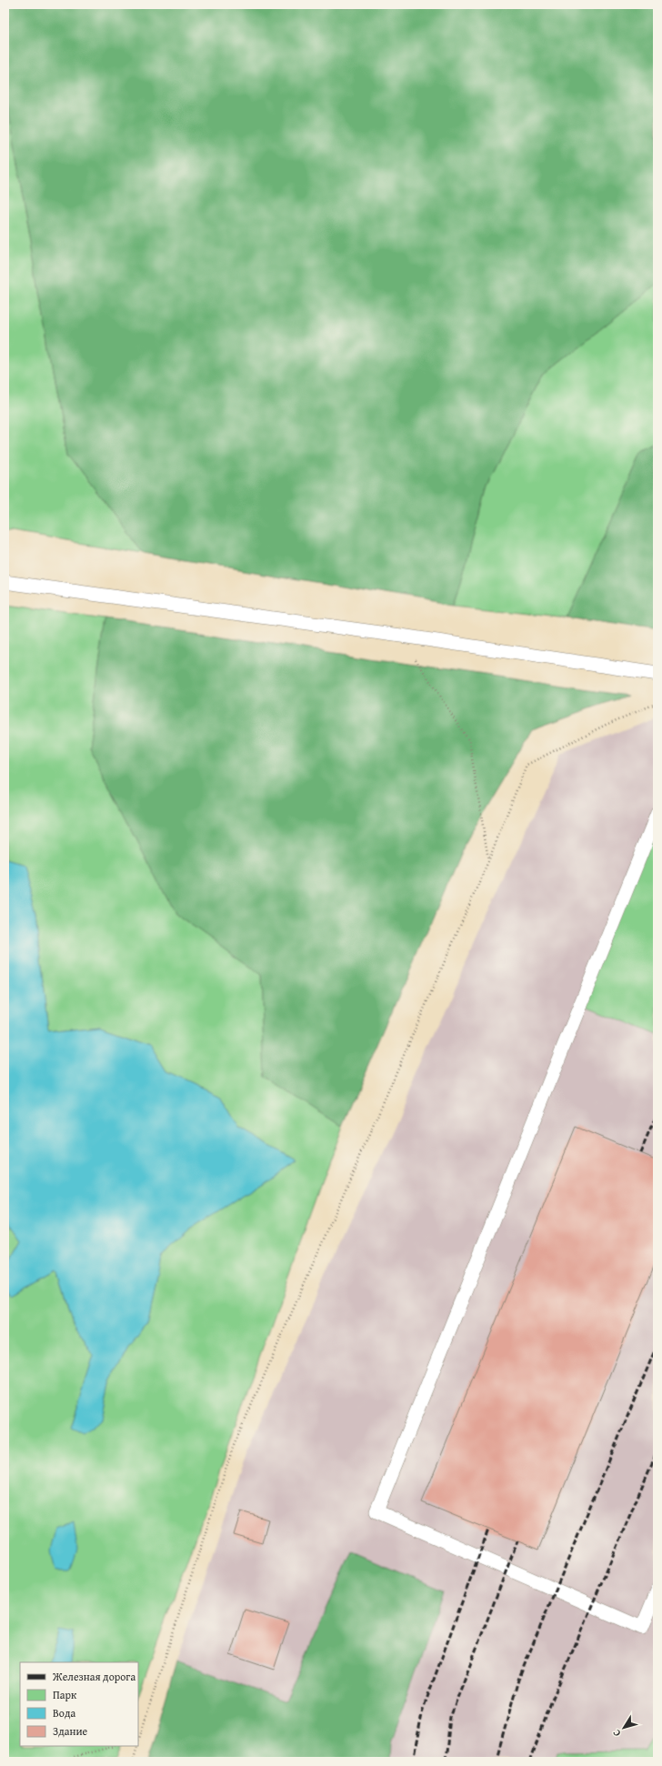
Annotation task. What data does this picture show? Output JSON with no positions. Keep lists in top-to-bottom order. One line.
{"legend":["Железная дорога","Парк","Вода","Здание"],"north":"bottom left"}
